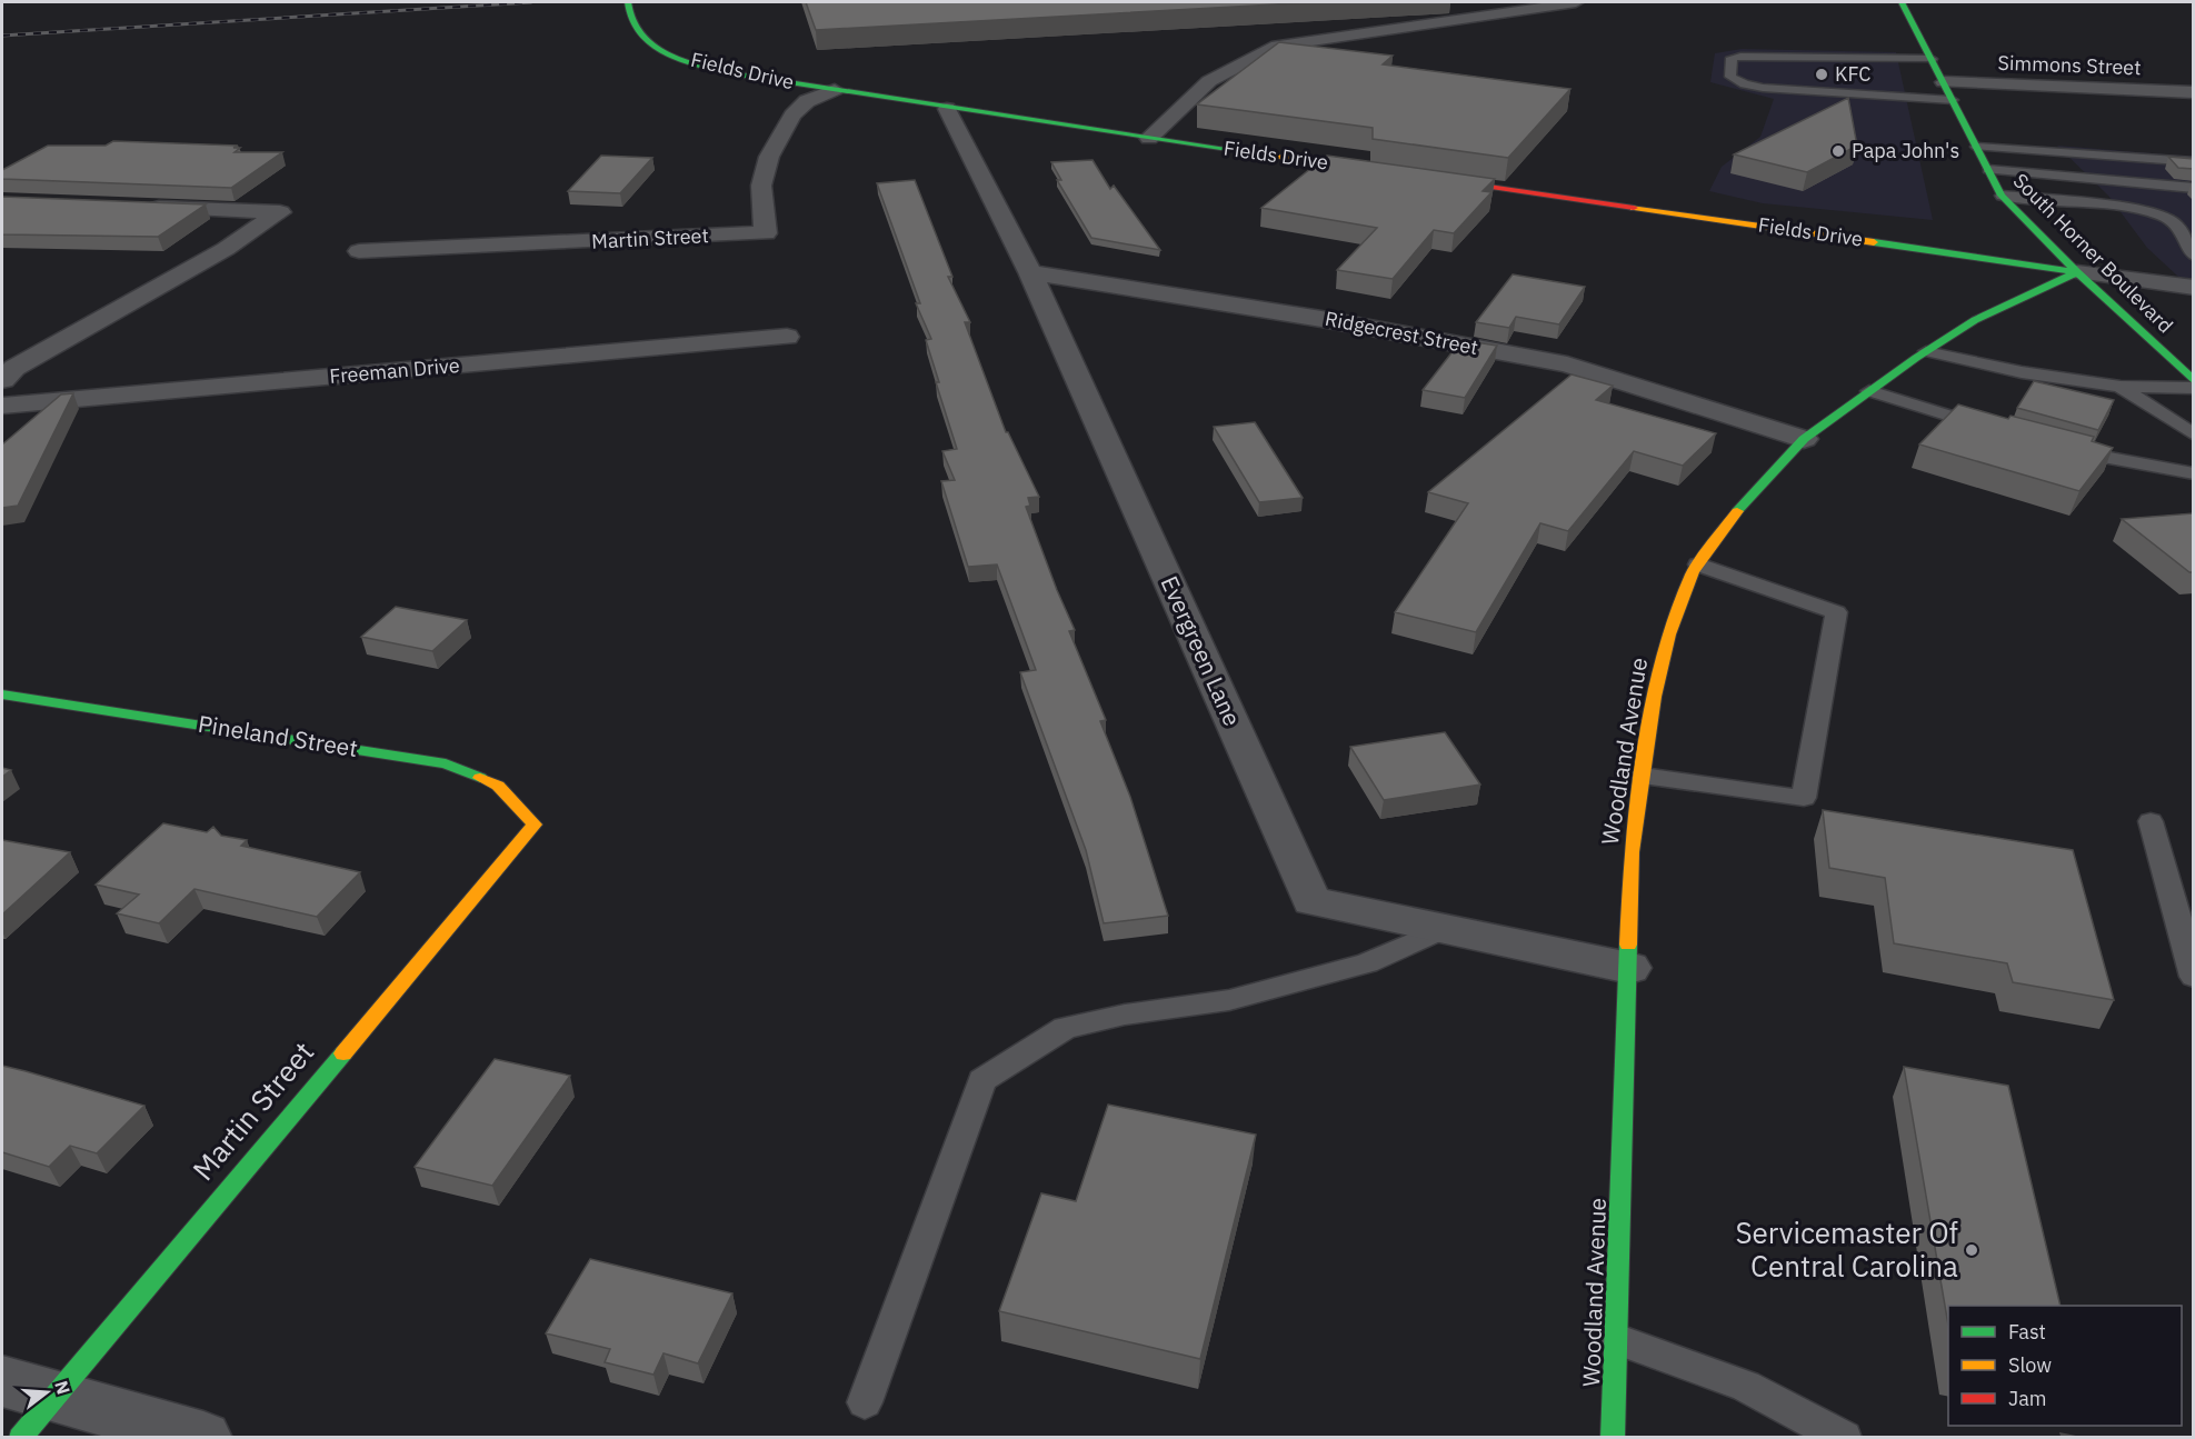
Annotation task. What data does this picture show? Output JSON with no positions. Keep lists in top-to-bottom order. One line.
{"streets":{"street":["Simmons Street","Fields Drive","Martin Street","South Horner Boulevard","Ridgecrest Street","Freeman Drive","Evergreen Lane","Pineland Street","Woodland Avenue"]},"crossings":[["Simmons Street","South Horner Boulevard"],["Fields Drive","Martin Street"],["Fields Drive","South Horner Boulevard"],["Fields Drive","Evergreen Lane"],["Fields Drive","Woodland Avenue"],["Martin Street","Pineland Street"],["South Horner Boulevard","Woodland Avenue"],["Ridgecrest Street","Evergreen Lane"],["Ridgecrest Street","Woodland Avenue"],["Evergreen Lane","Woodland Avenue"]],"places":["KFC","Papa John's","Servicemaster Of Central Carolina"],"legend":["Fast","Slow","Jam"],"north":"right"}
